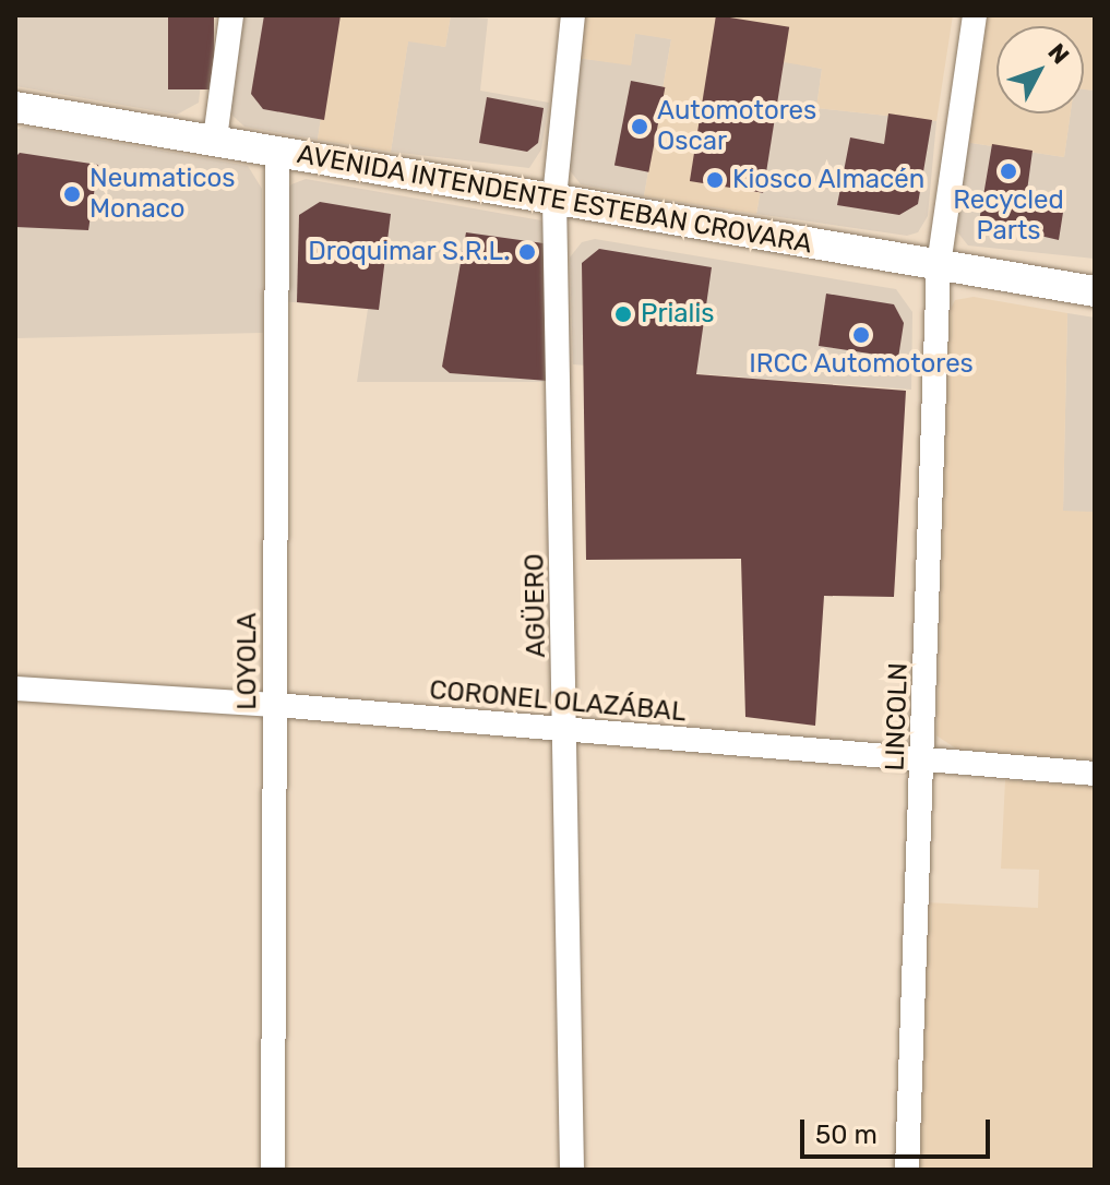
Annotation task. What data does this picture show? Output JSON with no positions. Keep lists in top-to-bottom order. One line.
{"streets":{"main road":["AVENIDA INTENDENTE ESTEBAN CROVARA"],"street":["AGÜERO","LOYOLA","CORONEL OLAZÁBAL","LINCOLN"]},"crossings":[["AVENIDA INTENDENTE ESTEBAN CROVARA","AGÜERO"],["AVENIDA INTENDENTE ESTEBAN CROVARA","LOYOLA"],["AVENIDA INTENDENTE ESTEBAN CROVARA","LINCOLN"],["AGÜERO","CORONEL OLAZÁBAL"],["LOYOLA","CORONEL OLAZÁBAL"],["CORONEL OLAZÁBAL","LINCOLN"]],"places":["Automotores Oscar","Recycled Parts","Kiosco Almacén","Neumaticos Monaco","Droquimar S.R.L.","Prialis","IRCC Automotores"],"scale_bar":"50 m","north":"top right"}
